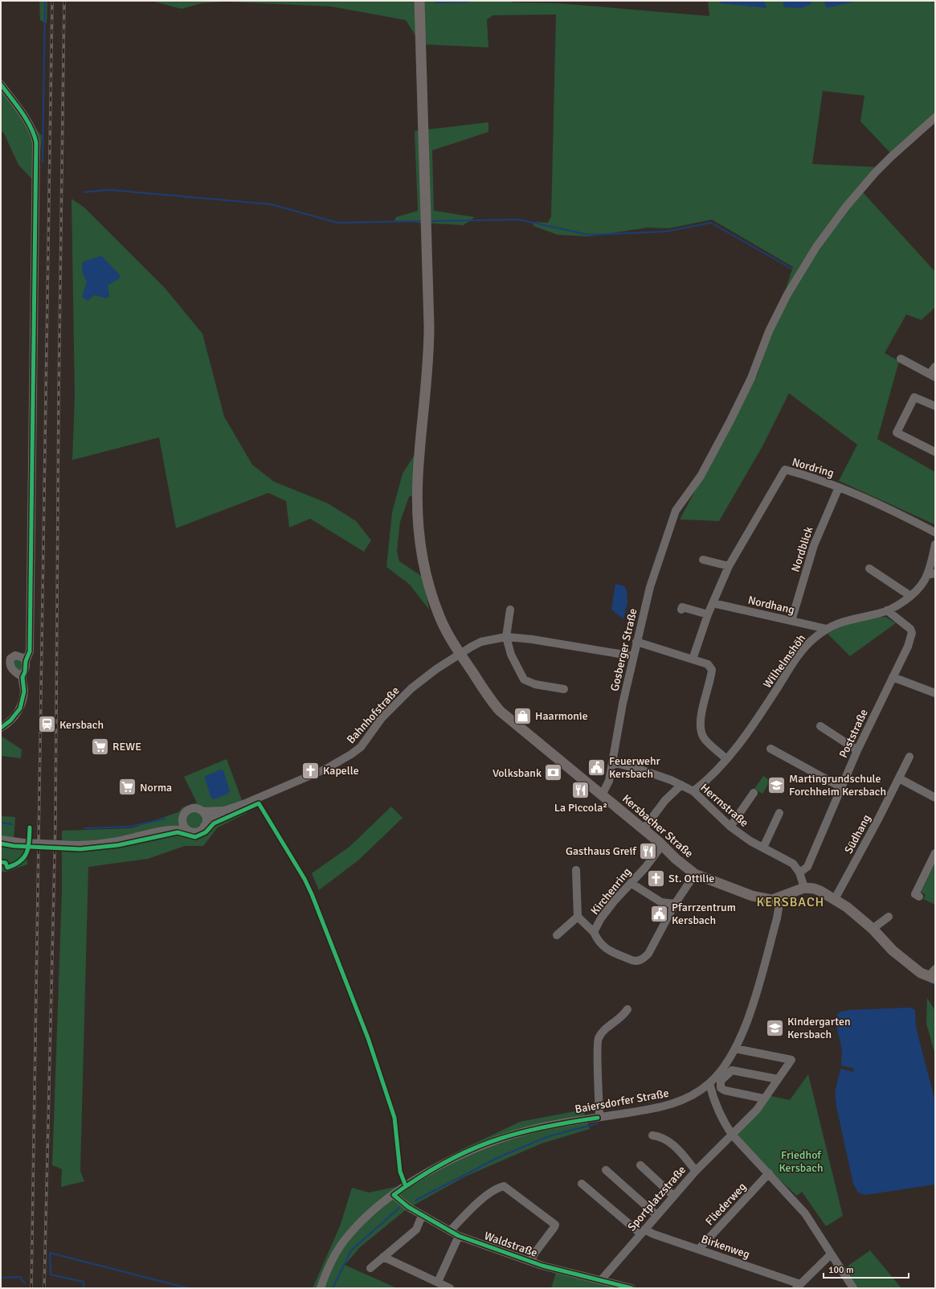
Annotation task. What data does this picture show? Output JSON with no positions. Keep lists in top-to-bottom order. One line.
{"streets":{"main road":["Kersbacher Straße"],"street":["Nordring","Nordblick","Nordhang","Gosberger Straße","Wilhelmshöh","Bahnhofstraße","Poststraße","Herrnstraße","Südhang","Kirchenring","Baiersdorfer Straße","Sportplatzstraße","Fliederweg","Waldstraße","Birkenweg"]},"crossings":[["Nordring","Nordblick"],["Nordring","Nordhang"],["Nordblick","Nordhang"],["Nordhang","Wilhelmshöh"],["Gosberger Straße","Bahnhofstraße"],["Gosberger Straße","Herrnstraße"],["Gosberger Straße","Kersbacher Straße"],["Wilhelmshöh","Poststraße"],["Wilhelmshöh","Herrnstraße"],["Bahnhofstraße","Kersbacher Straße"],["Poststraße","Herrnstraße"],["Herrnstraße","Kersbacher Straße"],["Kersbacher Straße","Kirchenring"],["Kersbacher Straße","Baiersdorfer Straße"],["Baiersdorfer Straße","Sportplatzstraße"],["Baiersdorfer Straße","Waldstraße"],["Sportplatzstraße","Waldstraße"],["Sportplatzstraße","Birkenweg"],["Fliederweg","Birkenweg"]],"districts":["KERSBACH"],"parks":["Friedhof Kersbach"],"places":{"shop":["Haarmonie"],"station":["Kersbach"],"supermarket":["REWE","Norma"],"public building":["Feuerwehr Kersbach","Pfarrzentrum Kersbach"],"church":["Kapelle","St. Ottilie"],"bank":["Volksbank"],"school or university":["Martingrundschule Forchheim Kersbach","Kindergarten Kersbach"],"restaurant":["La Piccola²","Gasthaus Greif"]},"scale_bar":"100 m"}
